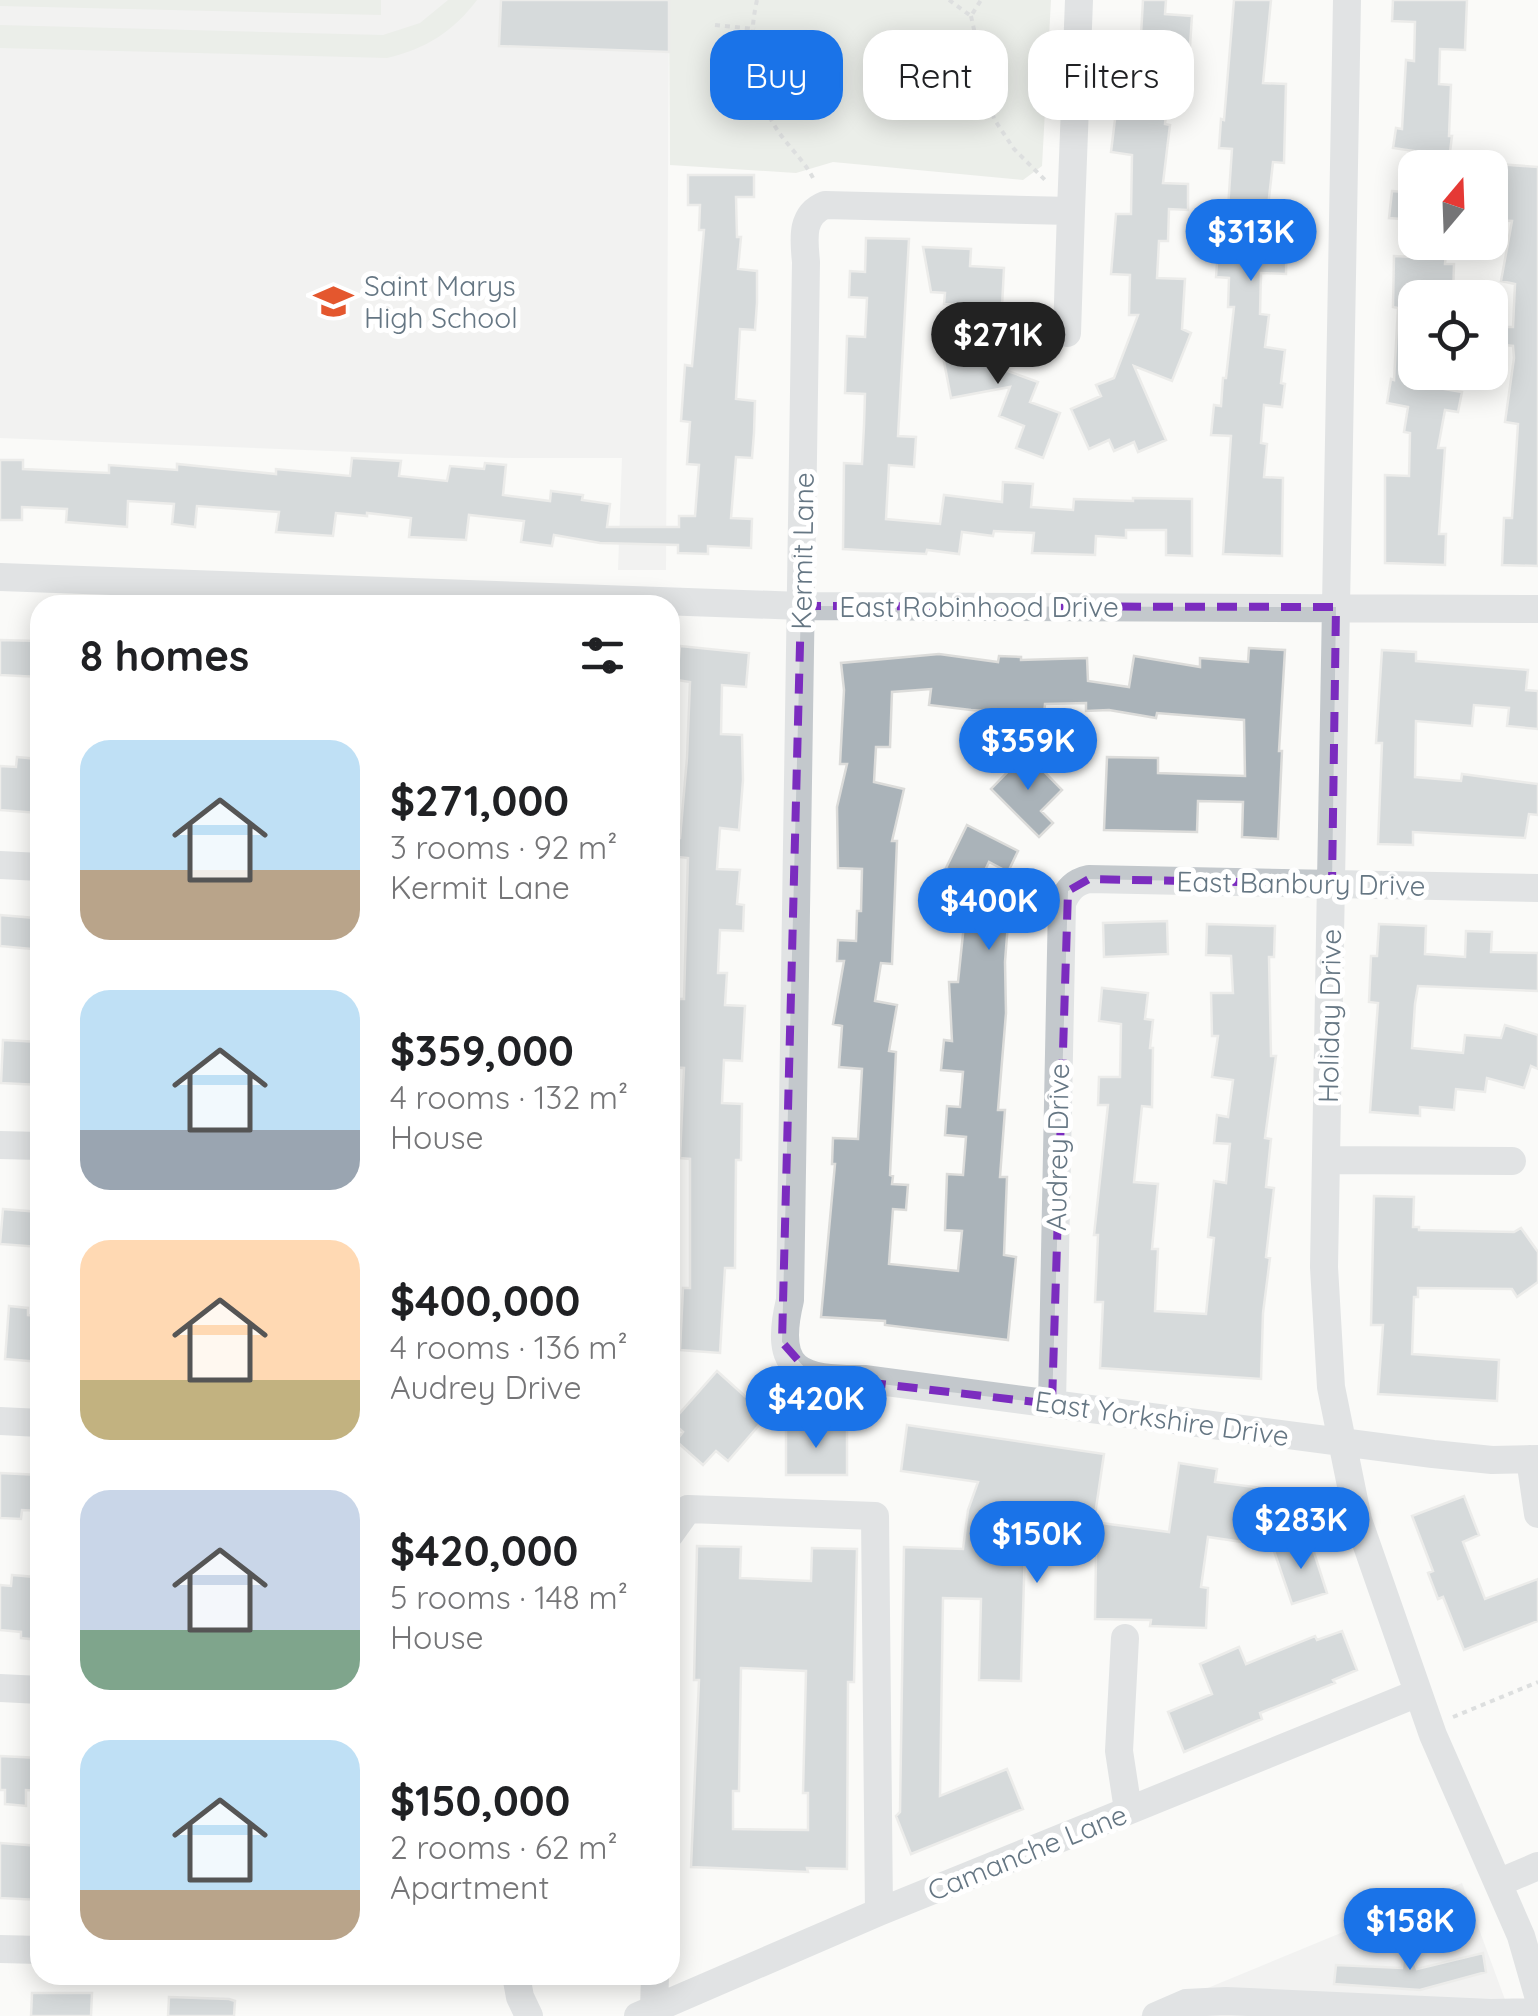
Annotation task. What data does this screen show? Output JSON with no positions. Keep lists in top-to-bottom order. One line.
{"streets":{"street":["Kermit Lane","East Robinhood Drive","East Banbury Drive","Holiday Drive","Audrey Drive","East Yorkshire Drive","Camanche Lane"]},"crossings":[["Kermit Lane","East Robinhood Drive"],["Kermit Lane","East Yorkshire Drive"],["East Robinhood Drive","Holiday Drive"],["East Banbury Drive","Holiday Drive"],["East Banbury Drive","Audrey Drive"],["Holiday Drive","East Yorkshire Drive"],["Holiday Drive","Camanche Lane"],["Audrey Drive","East Yorkshire Drive"]],"places":{"school or university":["Saint Marys High School"]},"north":"top","page":{"chip":["Buy","Rent","Filters"],"price":["$313K","$271K","$359K","$400K","$420K","$283K","$150K","$158K"],"heading":"8 homes","list":[{"name":"$271,000","note":"3 rooms · 92 m² · Kermit Lane"},{"name":"$359,000","note":"4 rooms · 132 m² · House"},{"name":"$400,000","note":"4 rooms · 136 m² · Audrey Drive"},{"name":"$420,000","note":"5 rooms · 148 m² · House"},{"name":"$150,000","note":"2 rooms · 62 m² · Apartment"}]}}
